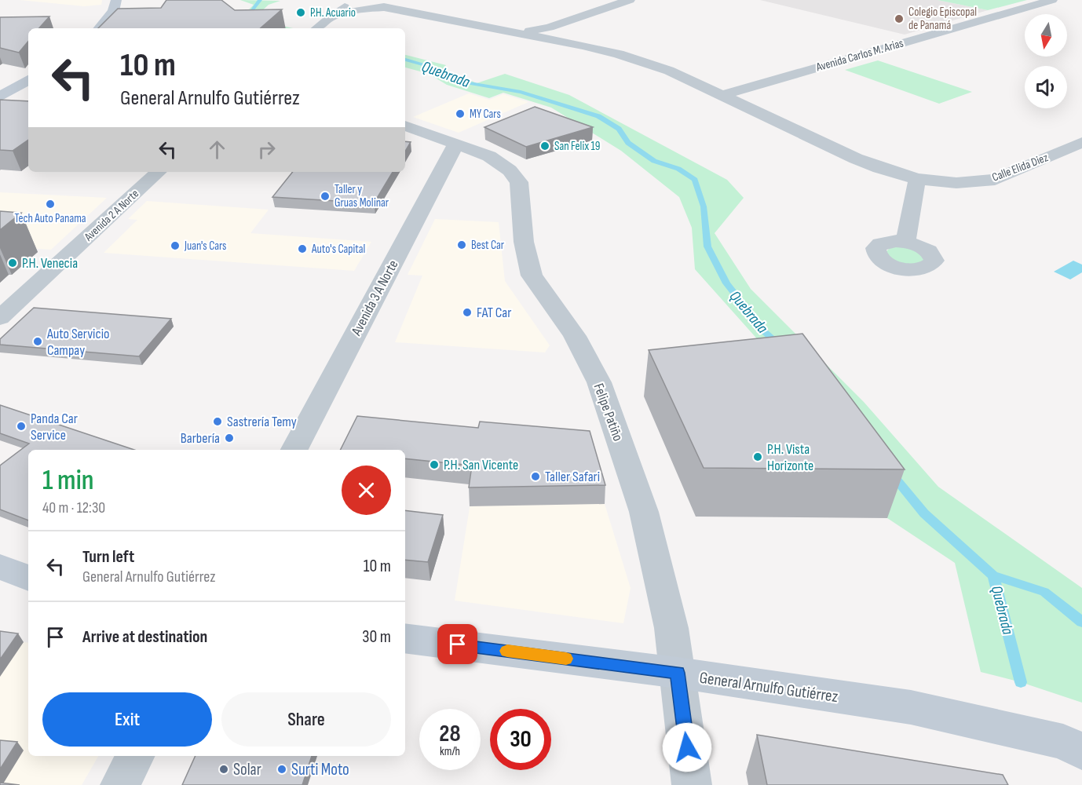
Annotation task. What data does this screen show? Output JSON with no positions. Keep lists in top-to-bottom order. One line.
{"streets":{"street":["Avenida Carlos M. Arias","Calle Elida Diez","Avenida 2 A Norte","Avenida 3 A Norte","Felipe Patiño","General Arnulfo Gutiérrez"]},"crossings":[["Avenida Carlos M. Arias","Calle Elida Diez"],["Avenida 3 A Norte","Felipe Patiño"],["Felipe Patiño","General Arnulfo Gutiérrez"]],"water":["Quebrada"],"places":["P.H. Acuario","Colegio Episcopal de Panamá","MY Cars","San Felix 19","Taller y Gruas Molinar","Tech Auto Panama","Best Car","Juan's Cars","Auto's Capital","P.H. Venecia","FAT Car","Auto Servicio Campay","Sastrería Temy","Panda Car Service","Barbería","P.H. Vista Horizonte","P.H. San Vicente","Taller Safari","Solar","Surti Moto"],"north":"bottom","page":{"turn":["10 m","General Arnulfo Gutiérrez"],"heading":["1 min","40 m · 12:30"],"list":[{"name":"Turn left","note":"General Arnulfo Gutiérrez","value":"10 m"},{"name":"Arrive at destination","value":"30 m"}],"buttons":["Exit","Share"],"speed":"28 km/h","limit":"30"}}
